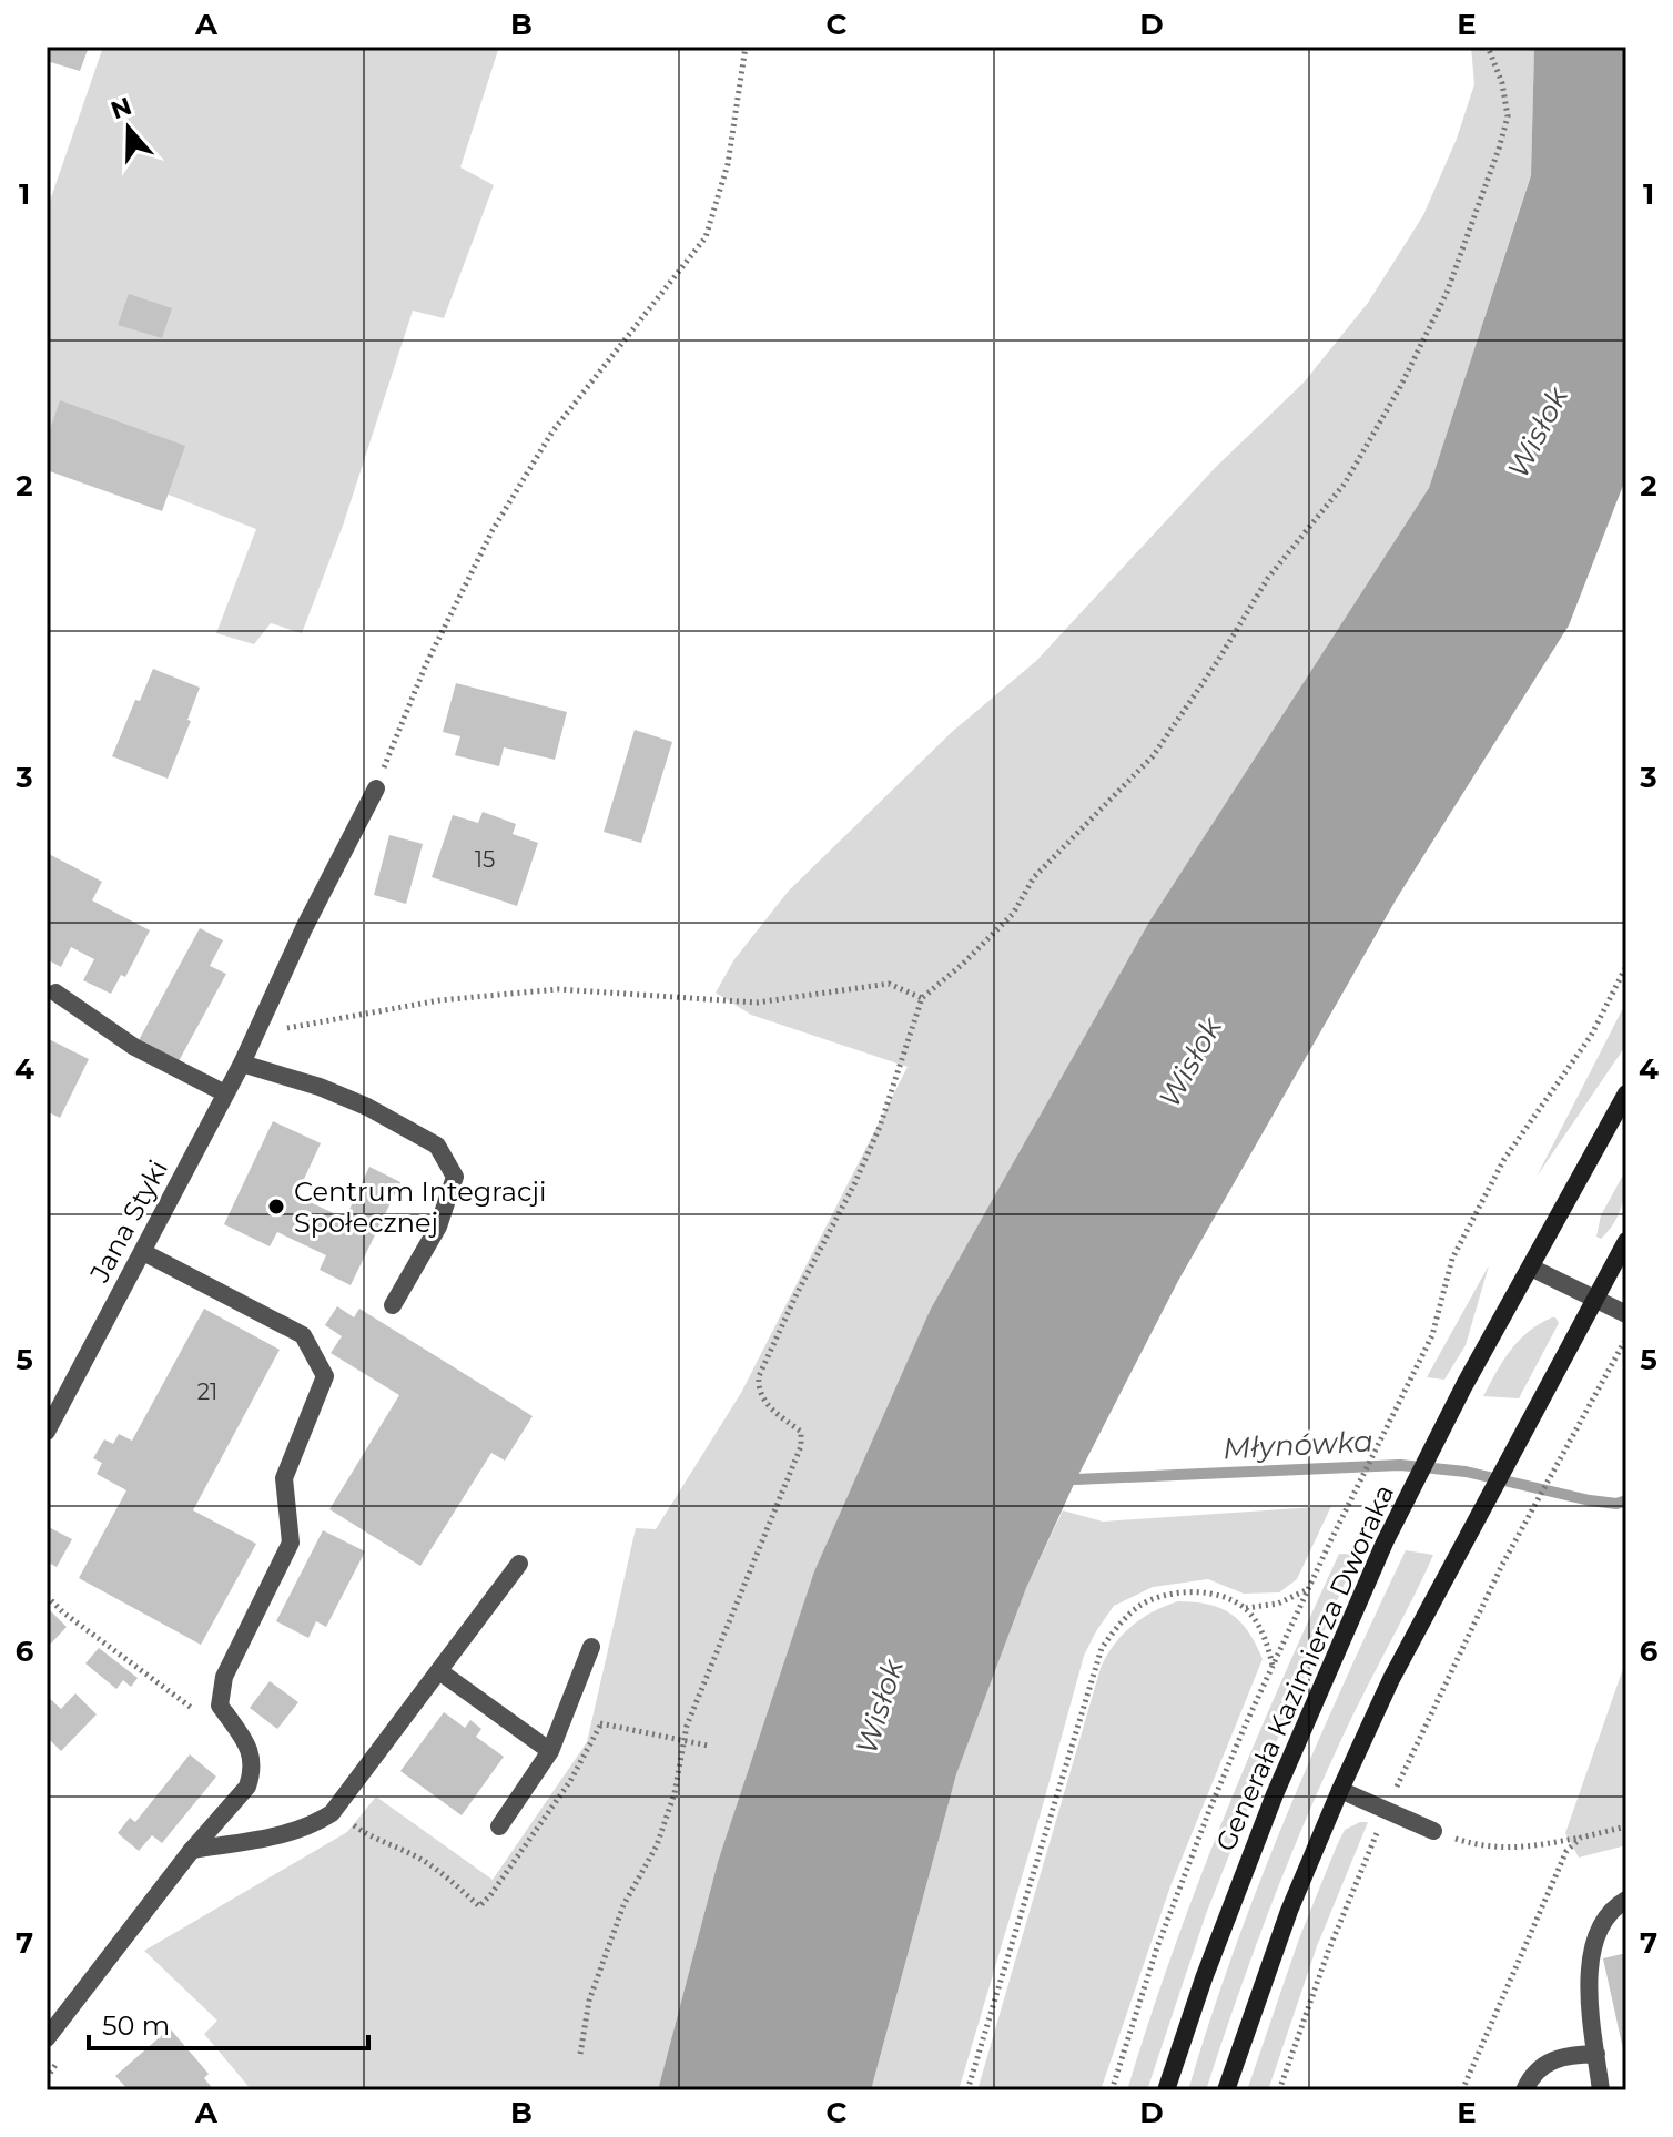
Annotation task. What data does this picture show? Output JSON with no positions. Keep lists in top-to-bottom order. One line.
{"streets":{"main road":["Generała Kazimierza Dworaka"],"street":["Jana Styki"]},"water":["Wisłok","Młynówka"],"places":["Centrum Integracji Społecznej"],"house_numbers":["15","21"],"scale_bar":"50 m","north":"top","grid":{"columns":["A","B","C","D","E"],"rows":["1","2","3","4","5","6","7"]}}
